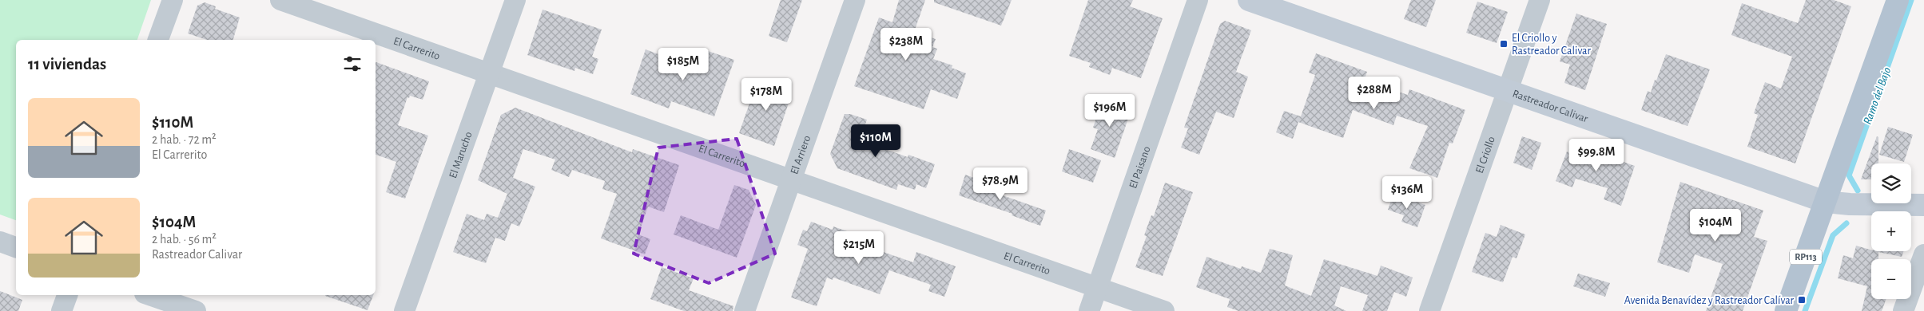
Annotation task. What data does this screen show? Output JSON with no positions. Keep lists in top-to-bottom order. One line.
{"streets":{"main road":["Rastreador Calivar","RP113"],"street":["El Carrerito","El Marucho","El Arriero","El Criollo","El Paisano"]},"crossings":[["El Carrerito","El Marucho"],["El Carrerito","El Arriero"],["El Carrerito","El Paisano"],["Rastreador Calivar","El Criollo"],["Rastreador Calivar","RP113"]],"water":["Ramo del Bajo"],"places":{"transit":["El Criollo y Rastreador Calivar","Avenida Benavídez y Rastreador Calívar"]},"page":{"price":["$238M","$185M","$288M","$178M","$196M","$110M","$99.8M","$78.9M","$136M","$104M","$215M"],"heading":"11 viviendas","list":[{"name":"$110M","note":"2 hab. · 72 m² · El Carrerito"},{"name":"$104M","note":"2 hab. · 56 m² · Rastreador Calivar"}],"map_buttons":["+","−"]}}
